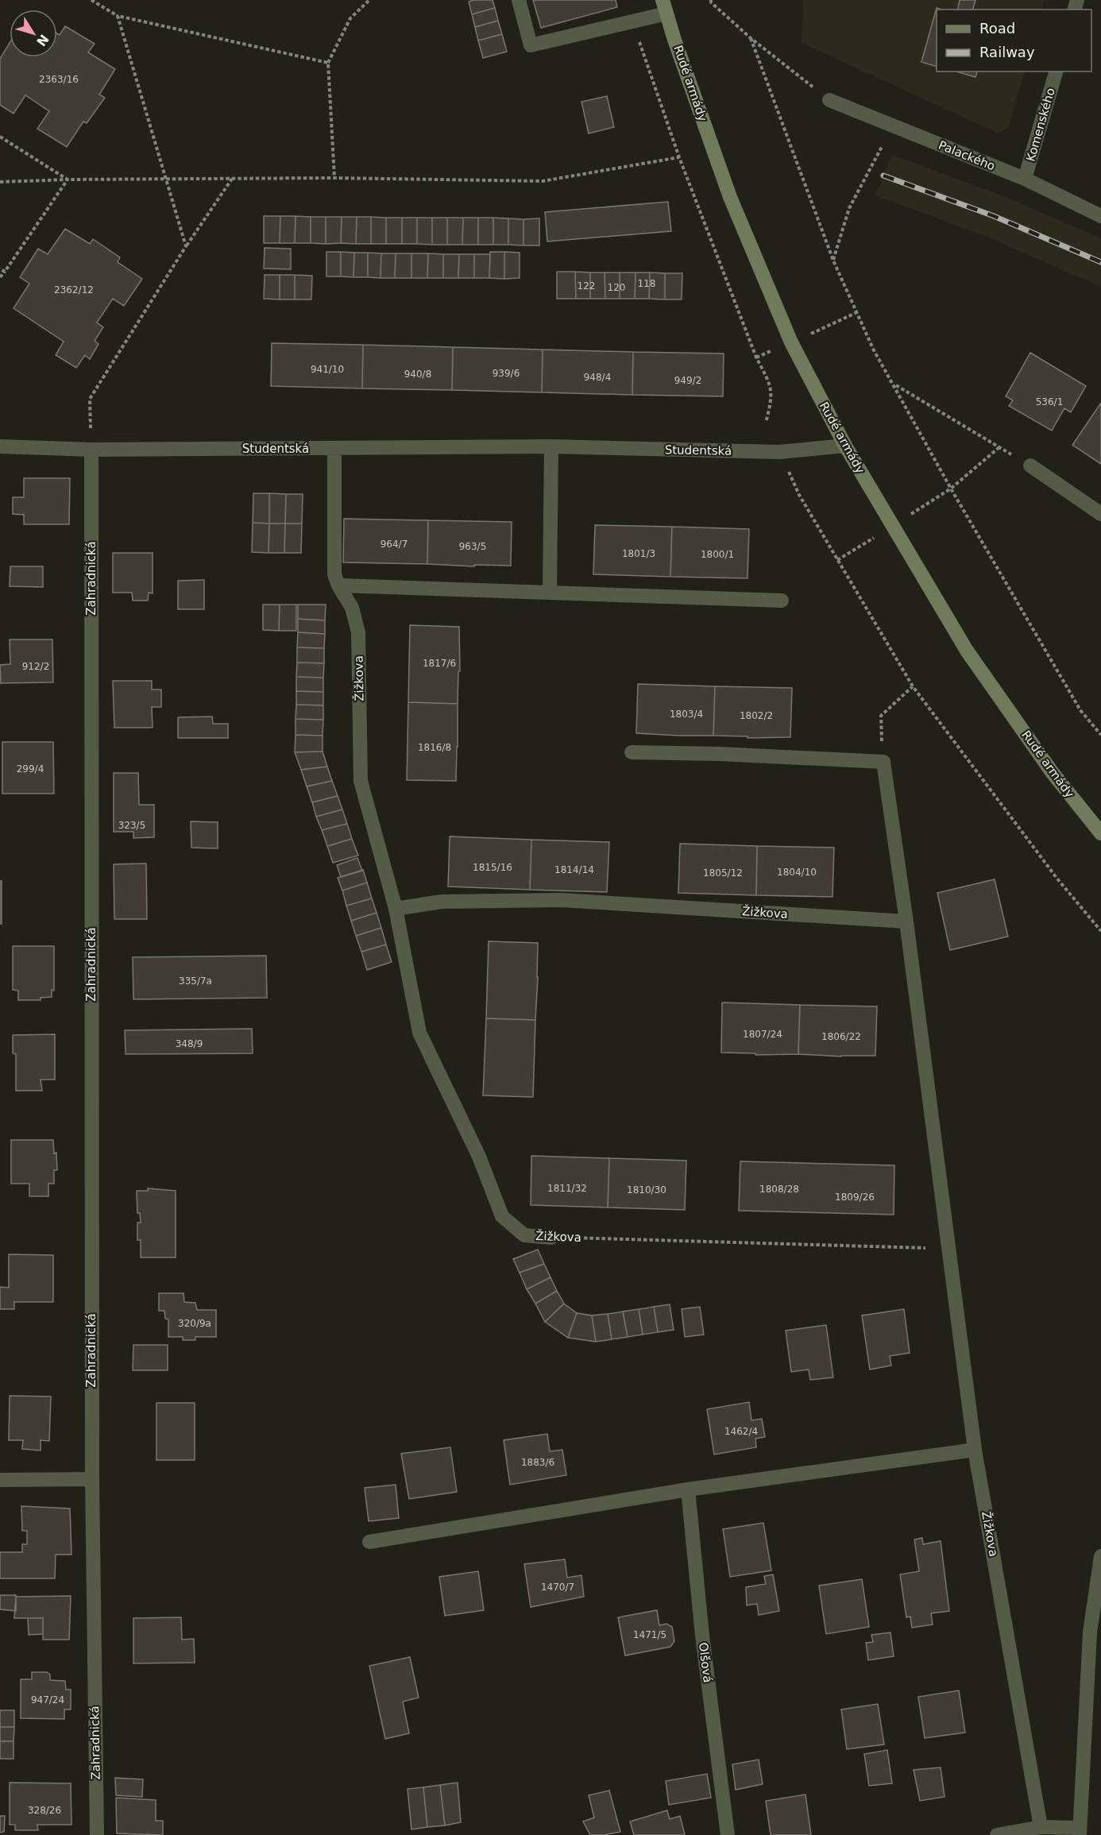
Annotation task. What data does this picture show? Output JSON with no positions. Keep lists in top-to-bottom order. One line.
{"streets":{"main road":["Rudé armády"],"street":["Komenského","Palackého","Studentská","Zahradnická","Žižkova","Olšová"]},"crossings":[["Rudé armády","Studentská"],["Komenského","Palackého"],["Studentská","Zahradnická"],["Studentská","Žižkova"]],"house_numbers":["2363/16","118","122","120","2362/12","941/10","939/6","940/8","948/4","949/2","536/1","964/7","963/5","1801/3","1800/1","1817/6","912/2","1803/4","1802/2","1816/8","299/4","323/5","1815/16","1814/14","1804/10","1805/12","335/7a","1807/24","1806/22","348/9","1811/32","1808/28","1810/30","1809/26","320/9a","1462/4","1883/6","1470/7","1471/5","947/24","328/26"],"legend":["Road","Railway"],"north":"bottom right"}
